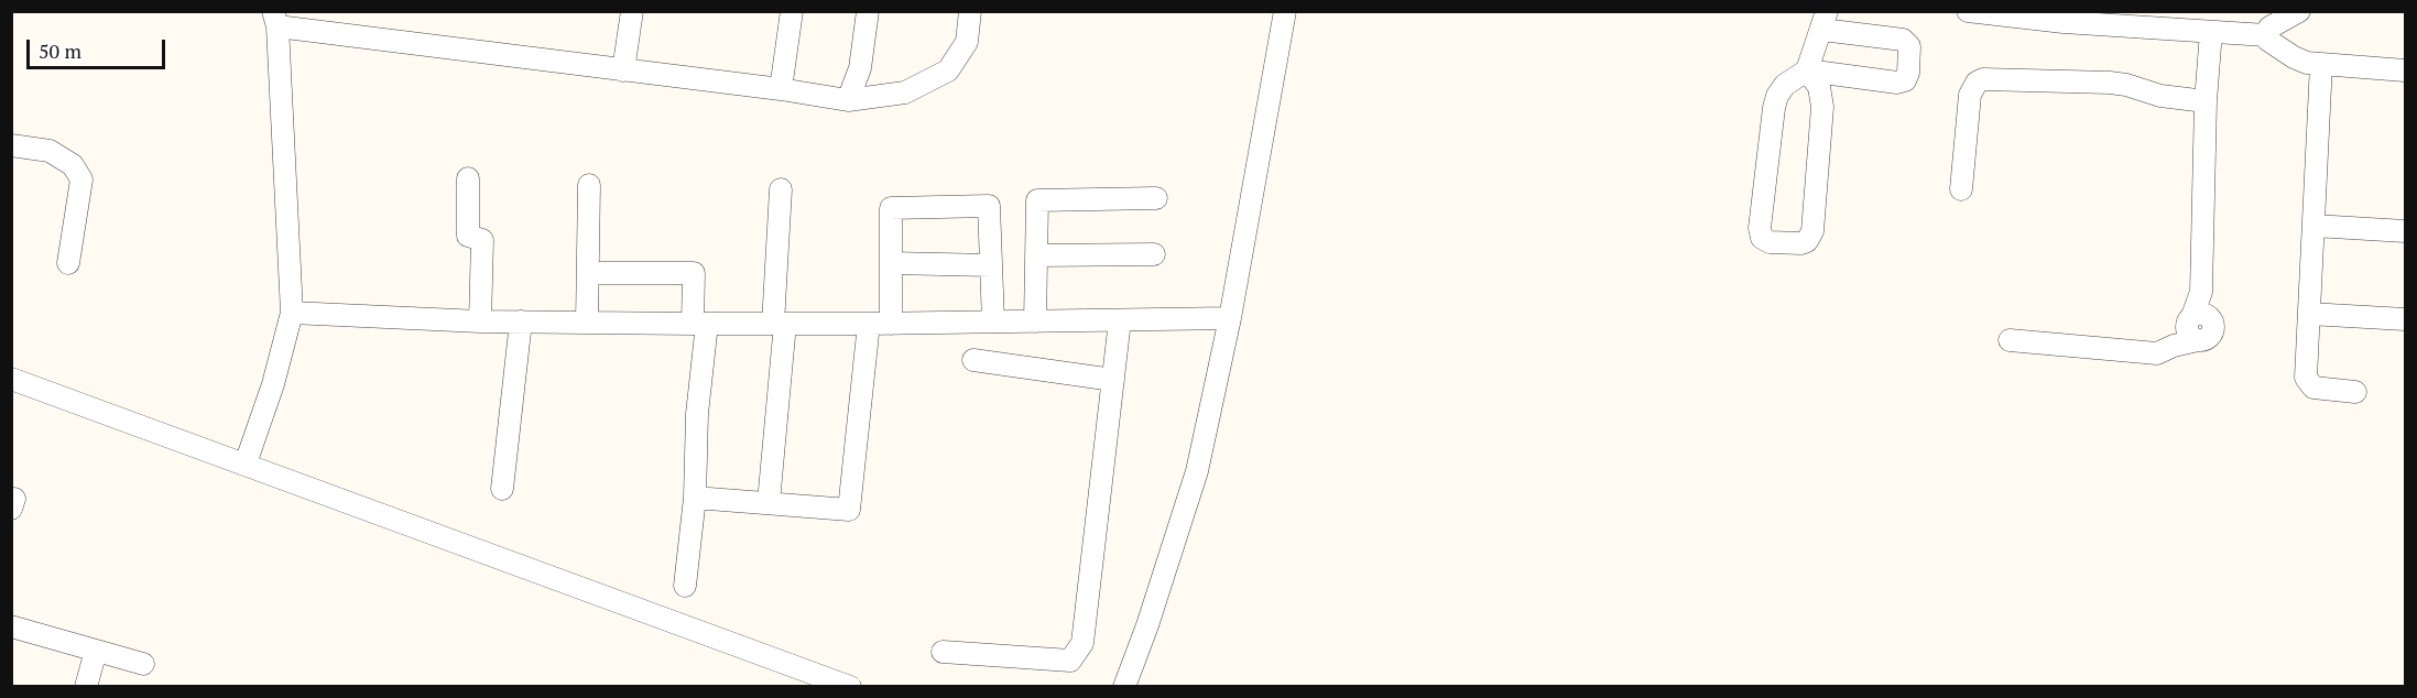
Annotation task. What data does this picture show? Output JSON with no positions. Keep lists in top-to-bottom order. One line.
{"scale_bar":"50 m"}
